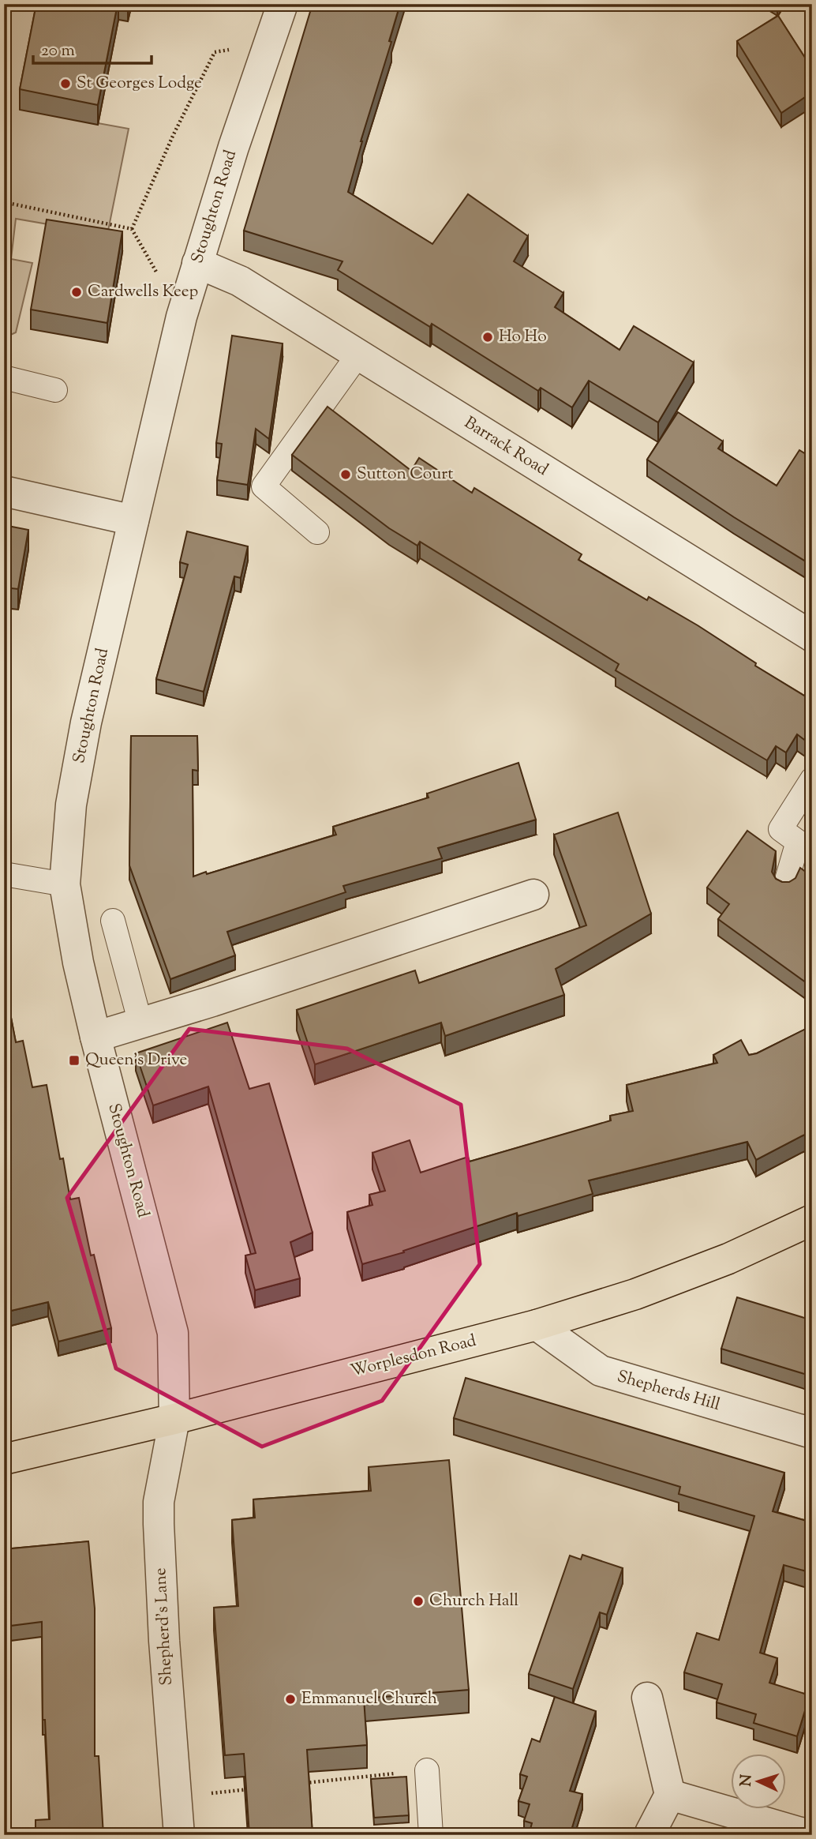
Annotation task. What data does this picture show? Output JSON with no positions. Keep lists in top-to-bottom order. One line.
{"streets":{"main road":["Worplesdon Road"],"street":["Stoughton Road","Barrack Road","Shepherds Hill","Shepherd's Lane"]},"crossings":[["Stoughton Road","Barrack Road"],["Stoughton Road","Worplesdon Road"],["Stoughton Road","Shepherd's Lane"],["Worplesdon Road","Shepherds Hill"],["Worplesdon Road","Shepherd's Lane"]],"places":{"other":["St Georges Lodge","Cardwells Keep","Ho Ho","Sutton Court","Church Hall","Emmanuel Church"],"transit":["Queen's Drive"]},"scale_bar":"20 m","north":"left"}
